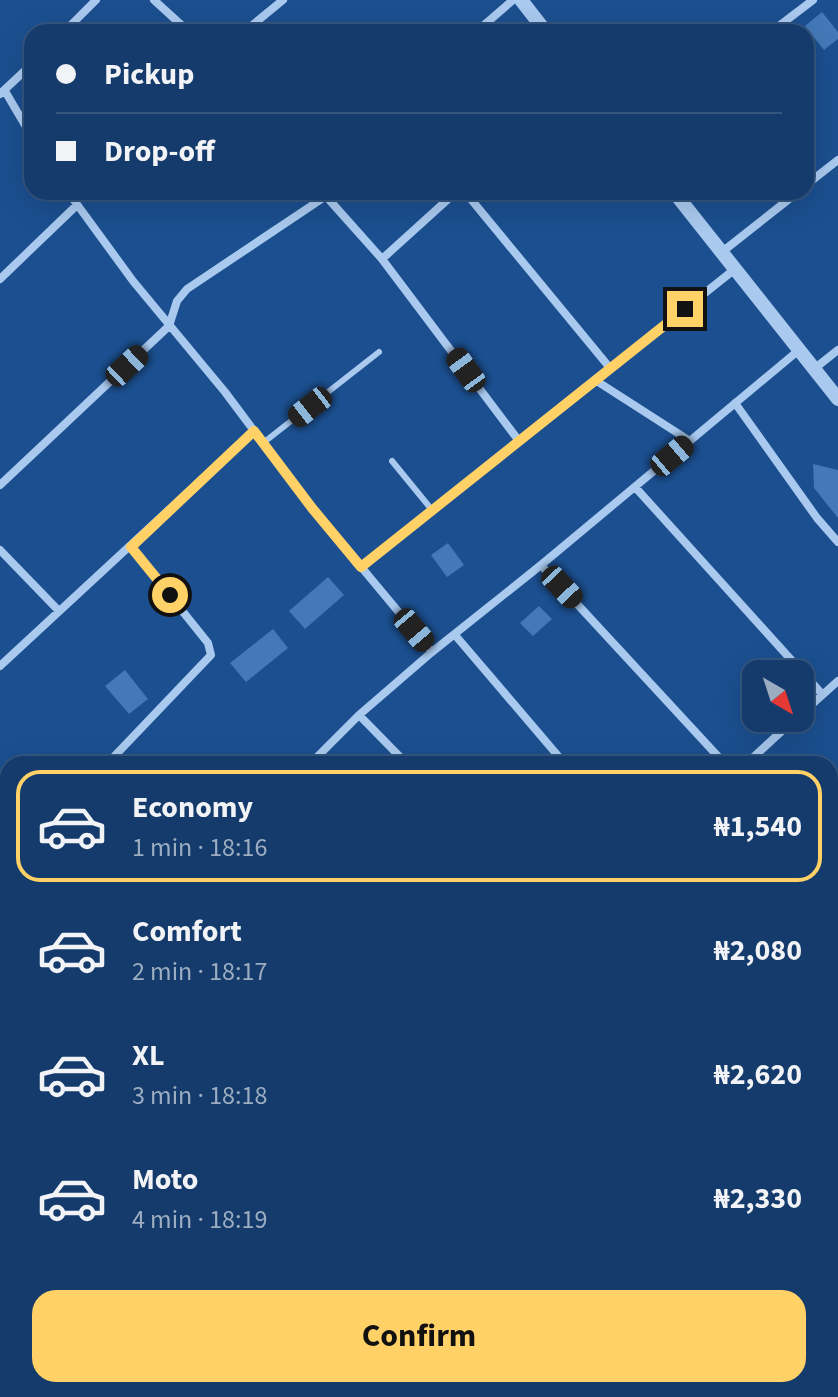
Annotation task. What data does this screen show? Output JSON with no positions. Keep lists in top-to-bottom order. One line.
{"north":"bottom right","page":{"banner":["Pickup","Drop-off"],"list":[{"name":"Economy","note":"1 min · 18:16","value":"₦1,540"},{"name":"Comfort","note":"2 min · 18:17","value":"₦2,080"},{"name":"XL","note":"3 min · 18:18","value":"₦2,620"},{"name":"Moto","note":"4 min · 18:19","value":"₦2,330"}],"buttons":"Confirm"}}
